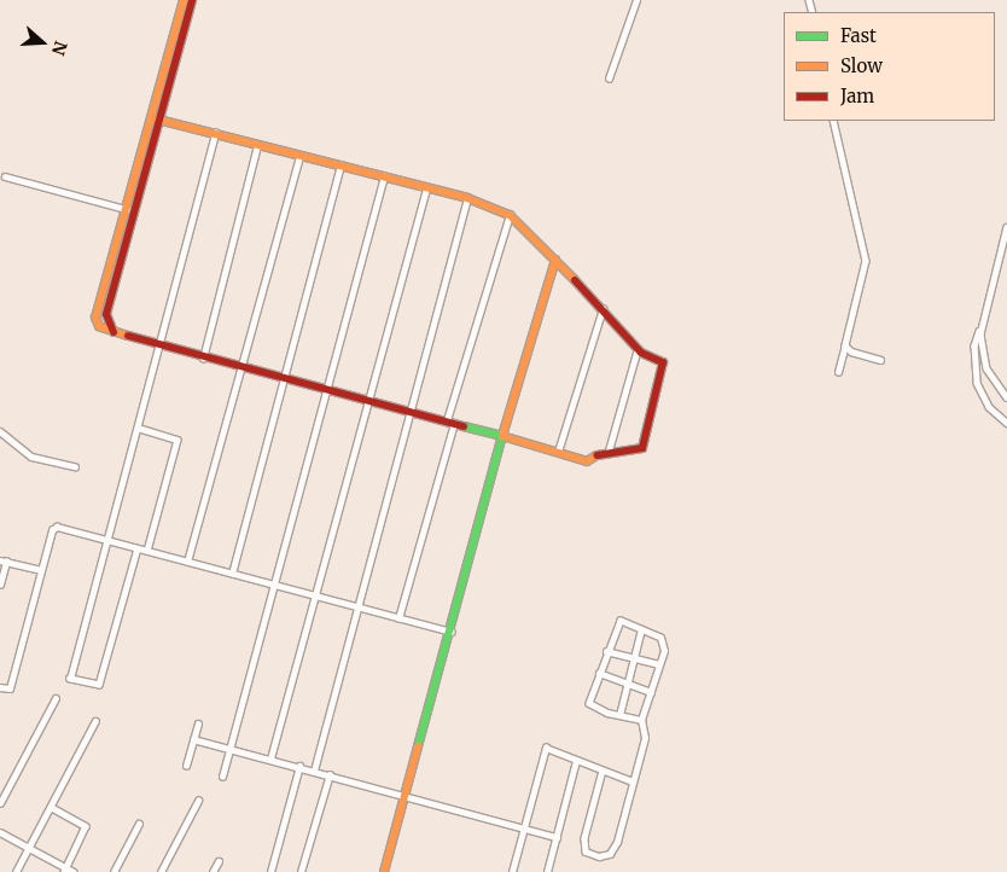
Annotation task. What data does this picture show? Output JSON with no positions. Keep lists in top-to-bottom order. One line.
{"legend":["Fast","Slow","Jam"],"north":"right"}
